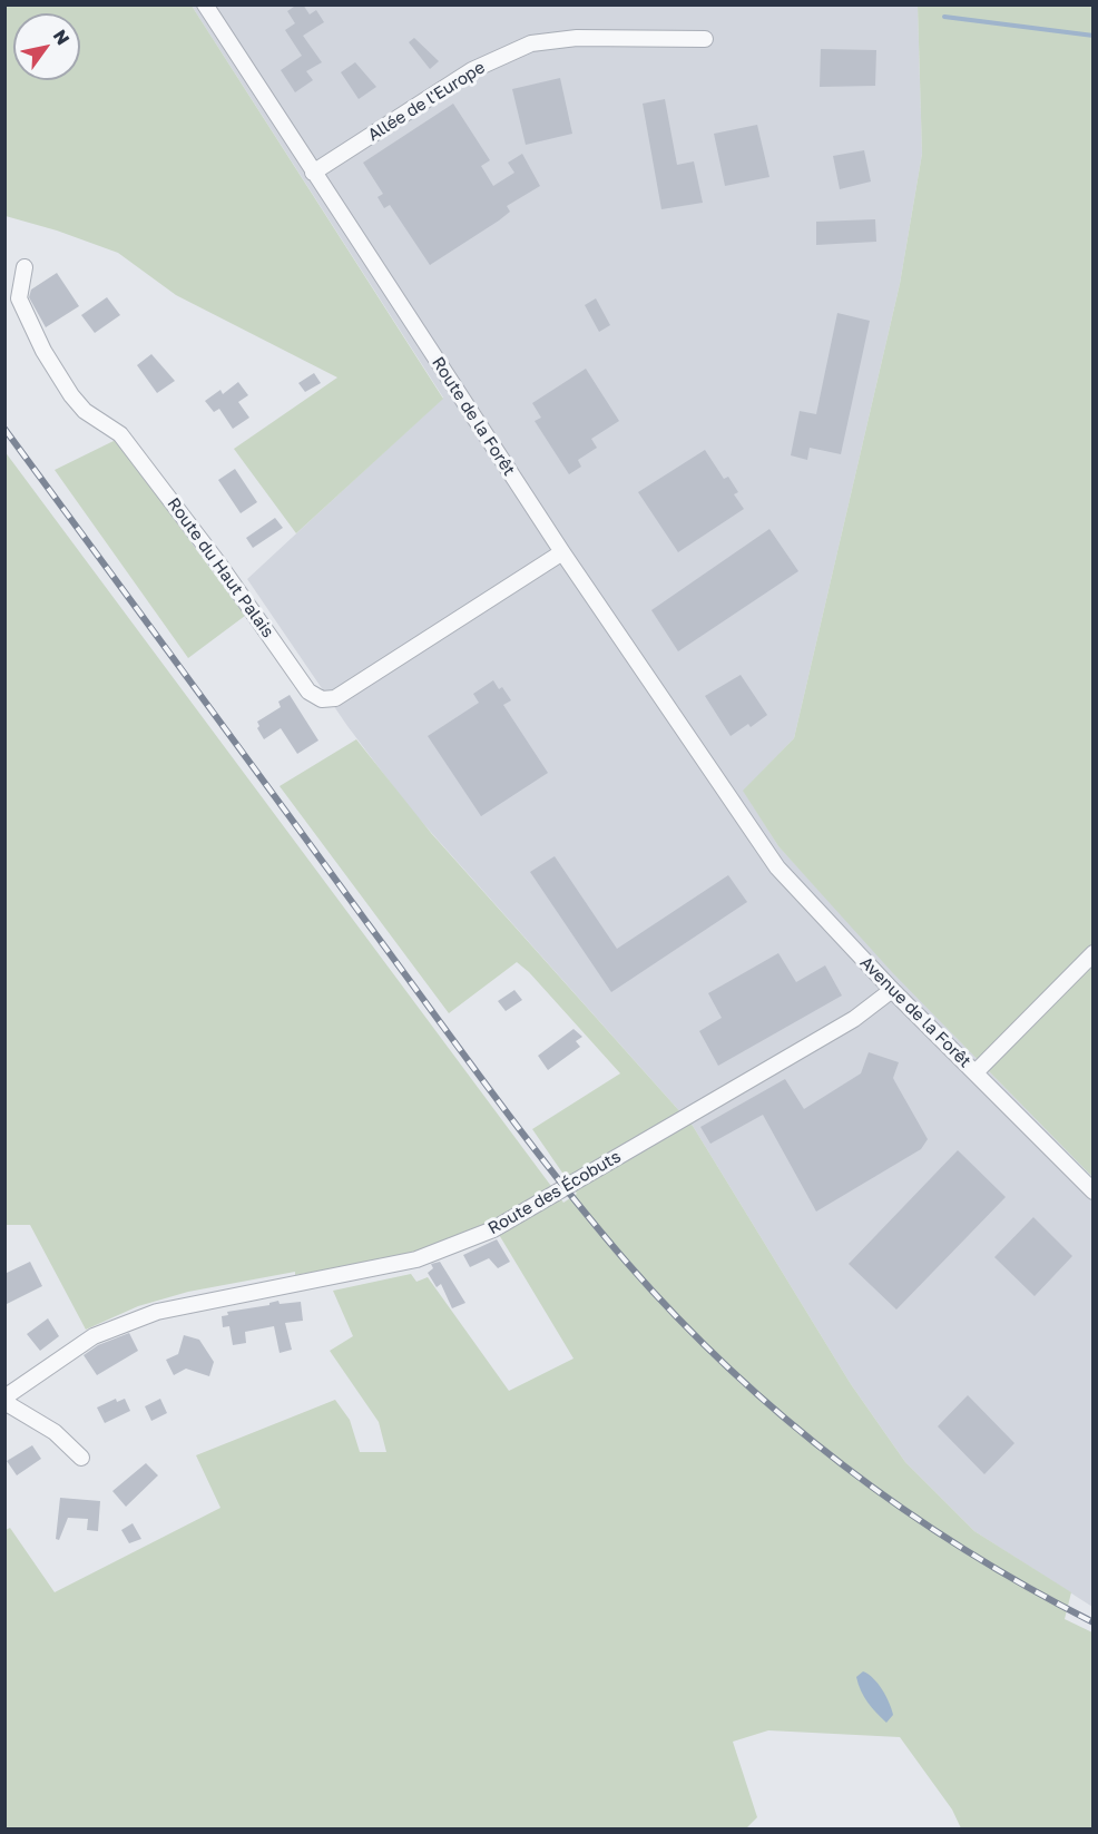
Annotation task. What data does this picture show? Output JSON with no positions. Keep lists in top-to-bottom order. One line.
{"streets":{"street":["Allée de l'Europe","Route de la Forêt","Route du Haut Palais","Avenue de la Forêt","Route des Écobuts"]},"crossings":[["Allée de l'Europe","Route de la Forêt"],["Route de la Forêt","Route du Haut Palais"],["Route de la Forêt","Avenue de la Forêt"],["Avenue de la Forêt","Route des Écobuts"]],"north":"top right"}
